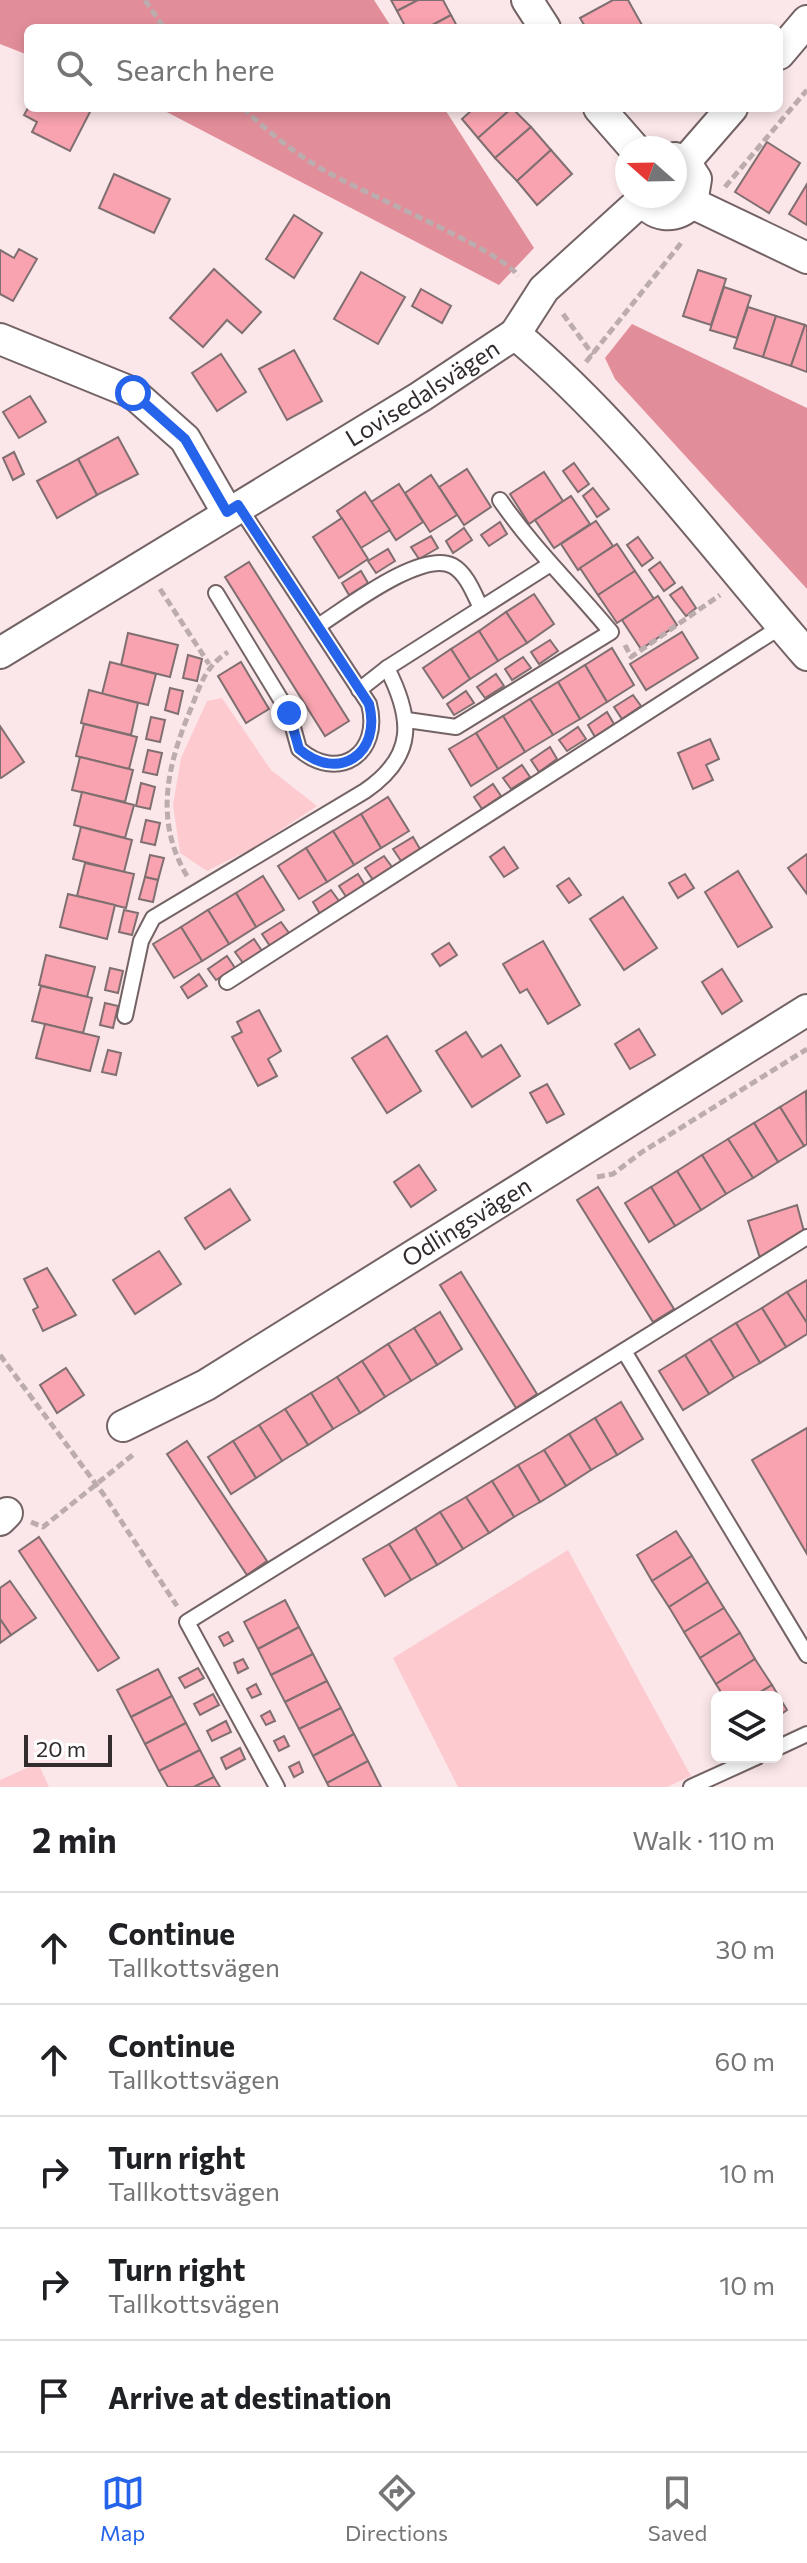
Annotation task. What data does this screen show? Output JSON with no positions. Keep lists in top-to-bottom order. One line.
{"streets":{"street":["Lovisedalsvägen","Odlingsvägen"]},"scale_bar":"20 m","north":"left","page":{"search":"Search here","scale":"20 m","heading":["2 min","Walk · 110 m"],"list":[["Continue","Tallkottsvägen","30 m"],["Continue","Tallkottsvägen","60 m"],["Turn right","Tallkottsvägen","10 m"],["Turn right","Tallkottsvägen","10 m"],"Arrive at destination"],"nav":["Map","Directions","Saved"]}}
